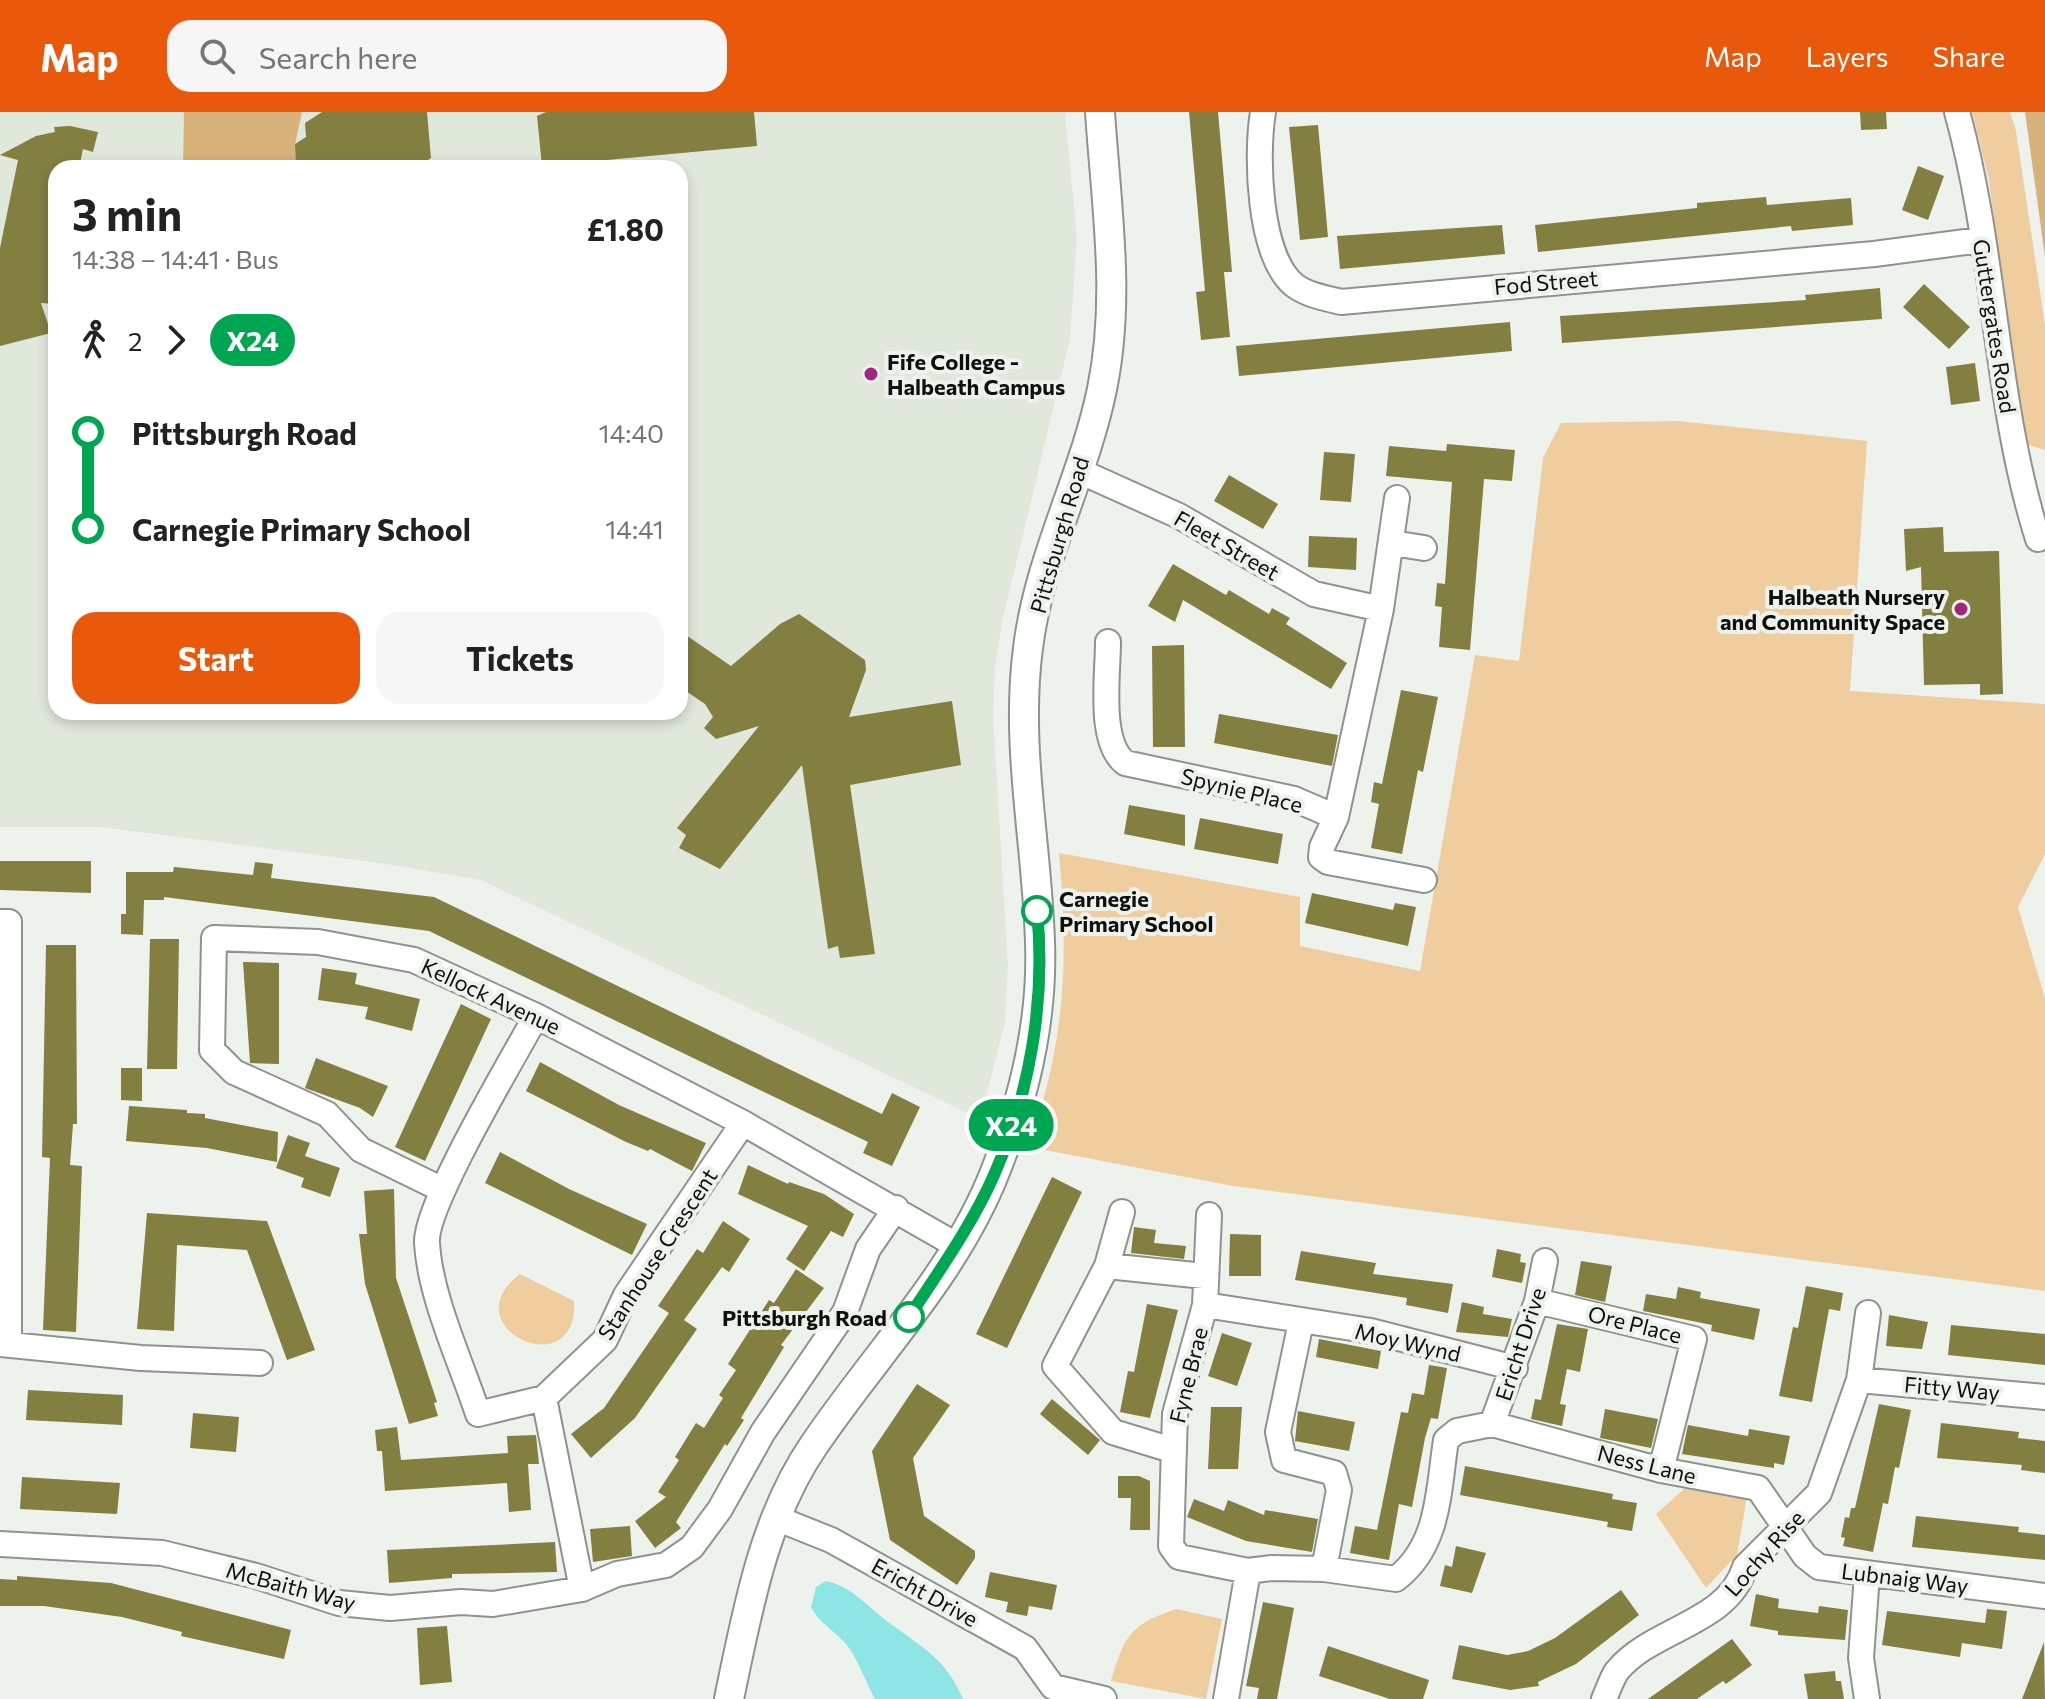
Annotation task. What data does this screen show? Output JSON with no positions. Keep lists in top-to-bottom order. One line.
{"streets":{"street":["Fod Street","Guttergates Road","Pittsburgh Road","Fleet Street","Spynie Place","Kellock Avenue","Stanhouse Crescent","Ore Place","Moy Wynd","Ericht Drive","Fyne Brae","Fitty Way","Ness Lane","Lochy Rise","Lubnaig Way","McBaith Way"]},"crossings":[["Fod Street","Guttergates Road"],["Pittsburgh Road","Fleet Street"],["Pittsburgh Road","Kellock Avenue"],["Pittsburgh Road","Ericht Drive"],["Kellock Avenue","Stanhouse Crescent"],["Kellock Avenue","McBaith Way"],["Ore Place","Ericht Drive"],["Ore Place","Ness Lane"],["Moy Wynd","Ericht Drive"],["Moy Wynd","Fyne Brae"],["Ericht Drive","Fyne Brae"],["Ericht Drive","Ness Lane"],["Fitty Way","Lochy Rise"],["Ness Lane","Lochy Rise"],["Ness Lane","Lubnaig Way"],["Lochy Rise","Lubnaig Way"]],"places":["Fife College - Halbeath Campus","Halbeath Nursery and Community Space","Carnegie Primary School","Pittsburgh Road"],"lines":["bus line X24"],"page":{"header":"Map","search":"Search here","nav":["Map","Layers","Share"],"on_map":"X24","heading":["3 min","14:38 – 14:41 · Bus","£1.80"],"legs":["2","X24"],"list":[{"name":"Pittsburgh Road","value":"14:40"},{"name":"Carnegie Primary School","value":"14:41"}],"buttons":["Start","Tickets"]}}
